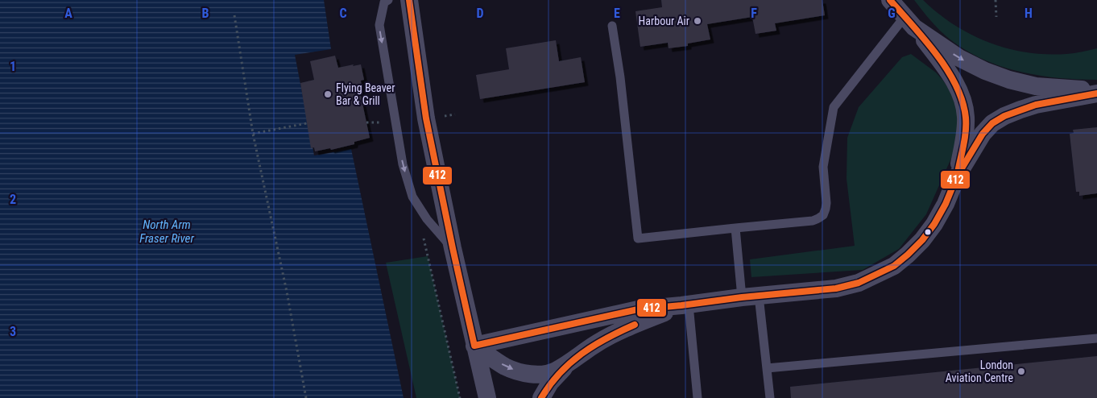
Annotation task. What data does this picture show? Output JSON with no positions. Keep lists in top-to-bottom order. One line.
{"water":["North Arm Fraser River"],"places":["Harbour Air","Flying Beaver Bar & Grill","London Aviation Centre"],"lines":["transit line 412"],"grid":{"columns":["A","B","C","D","E","F","G","H"],"rows":["1","2","3"]}}
